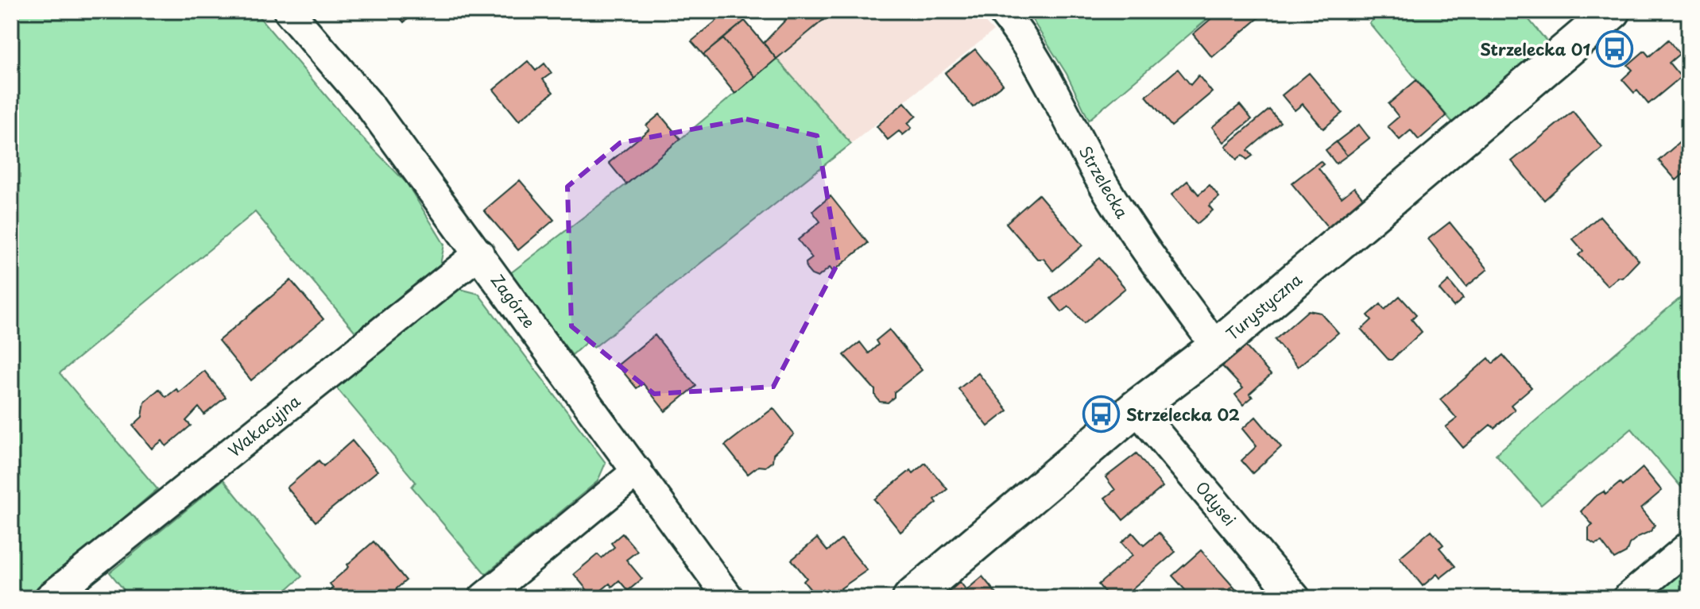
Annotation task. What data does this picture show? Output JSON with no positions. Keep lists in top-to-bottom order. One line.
{"streets":{"street":["Strzelecka","Zagórze","Turystyczna","Wakacyjna","Odysei"]},"crossings":[["Strzelecka","Turystyczna"],["Zagórze","Wakacyjna"],["Turystyczna","Odysei"]],"places":{"bus stop":["Strzelecka 01","Strzelecka 02"]}}
